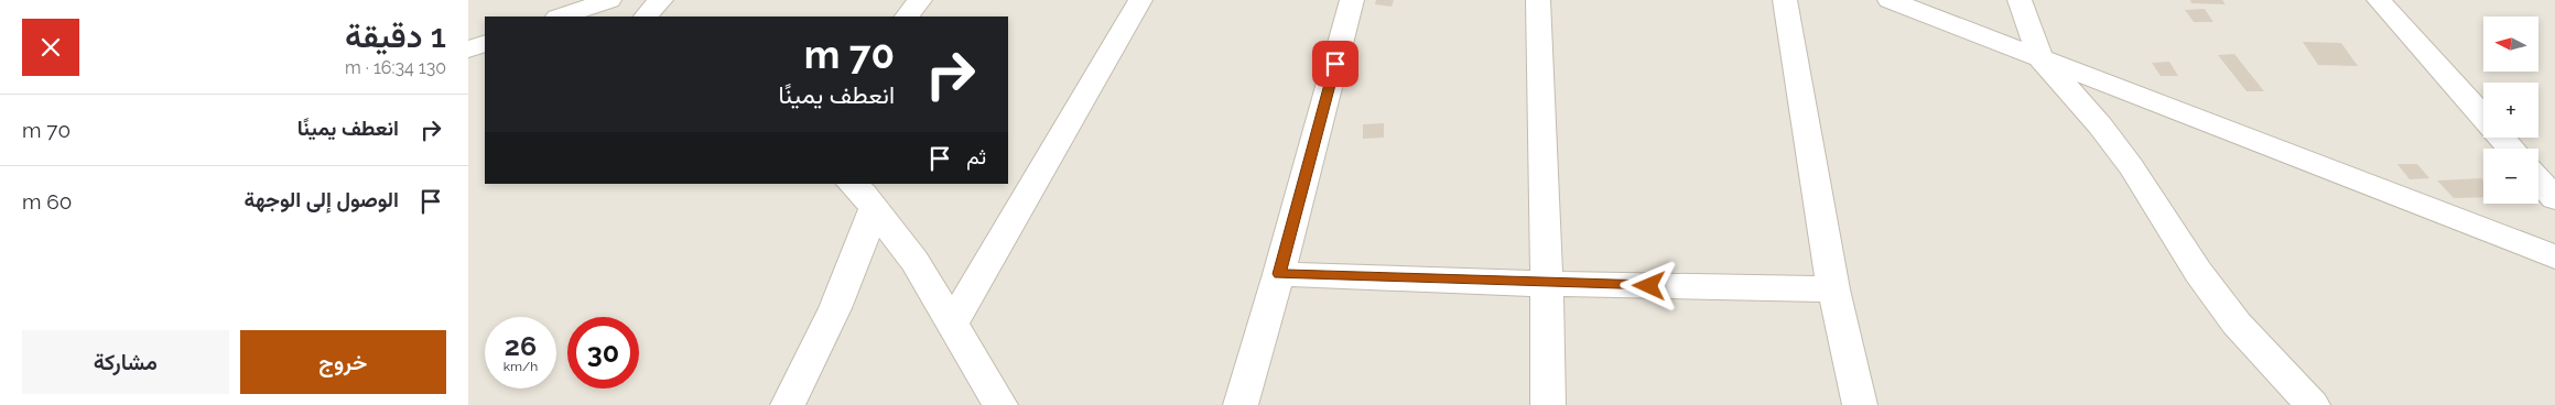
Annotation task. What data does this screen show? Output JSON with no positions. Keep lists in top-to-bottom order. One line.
{"north":"left","page":{"heading":["1 دقيقة","130 m · 16:34"],"map_buttons":["+","−"],"turn":["70 m","انعطف يمينًا"],"list":[{"name":"انعطف يمينًا","value":"70 m"},{"name":"الوصول إلى الوجهة","value":"60 m"}],"then":"ثم","speed":"26 km/h","limit":"30","buttons":["خروج","مشاركة"]}}
